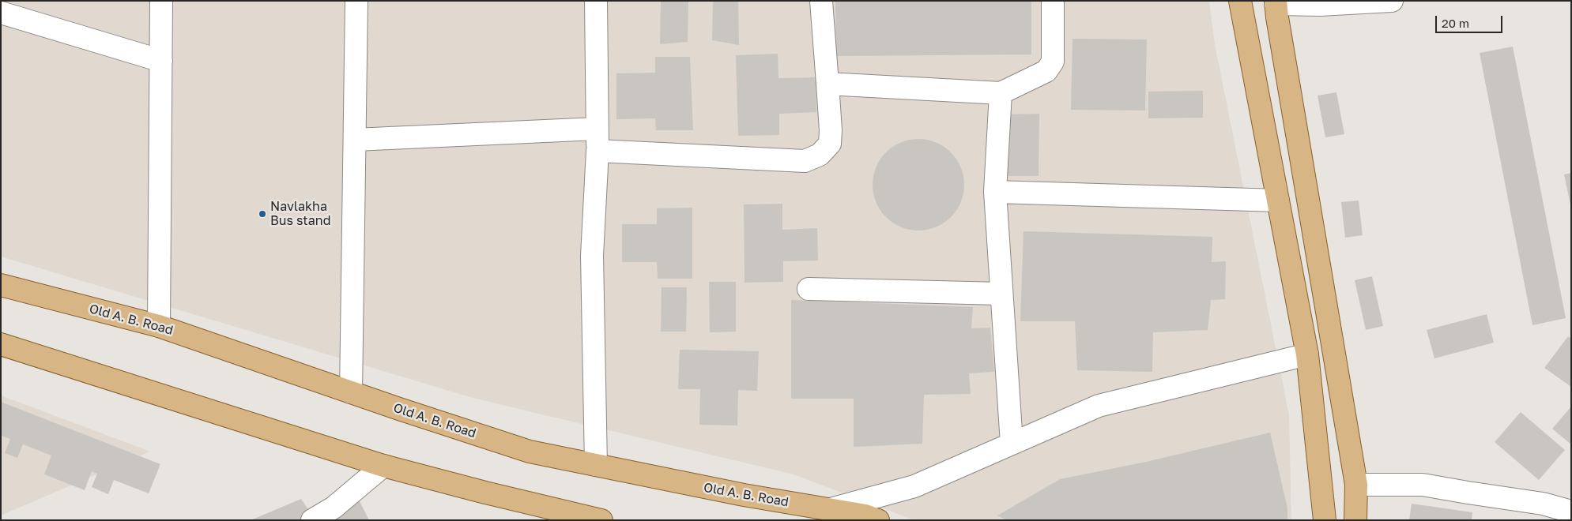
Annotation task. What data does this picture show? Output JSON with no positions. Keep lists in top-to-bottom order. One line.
{"streets":{"main road":["Old A. B. Road"]},"places":["Navlakha Bus stand"],"scale_bar":"20 m"}
